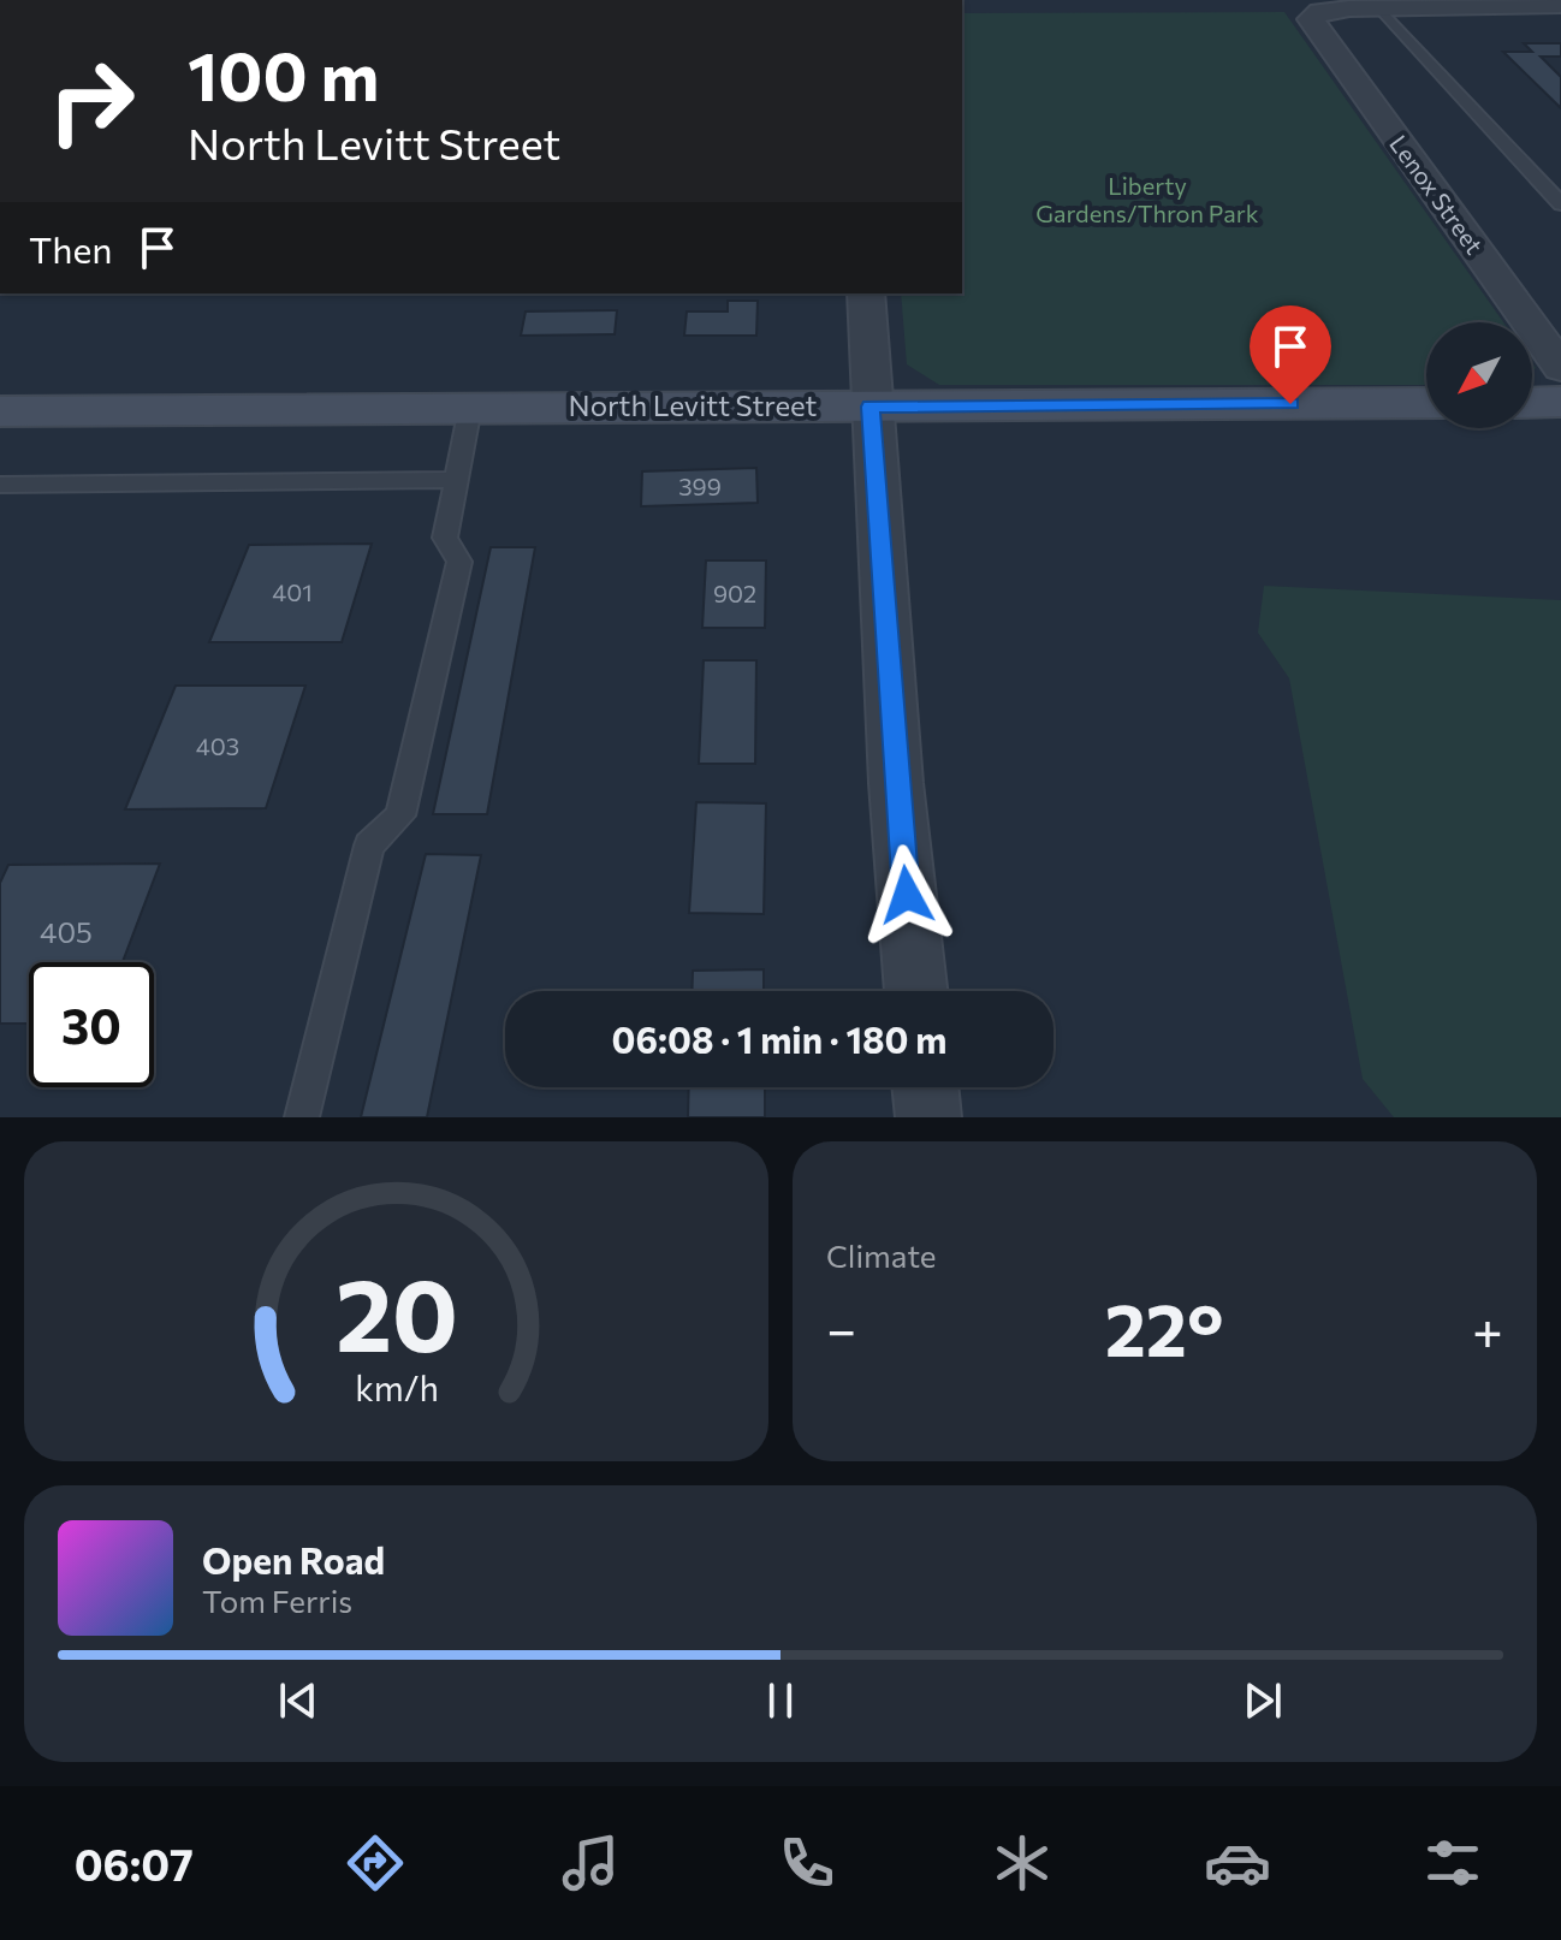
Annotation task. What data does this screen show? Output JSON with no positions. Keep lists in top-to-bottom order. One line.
{"streets":{"street":["Lenox Street","North Levitt Street"]},"parks":["Liberty Gardens/Thron Park"],"house_numbers":["399","401","902","403","405"],"north":"bottom left","page":{"turn":["100 m","North Levitt Street"],"then":"Then","limit":"30","trip":"06:08 · 1 min · 180 m","tile":"Climate","heat":["−","22°","+"],"song":["Open Road","Tom Ferris"],"tabs":"06:07","gauge":["20","km/h"]}}
